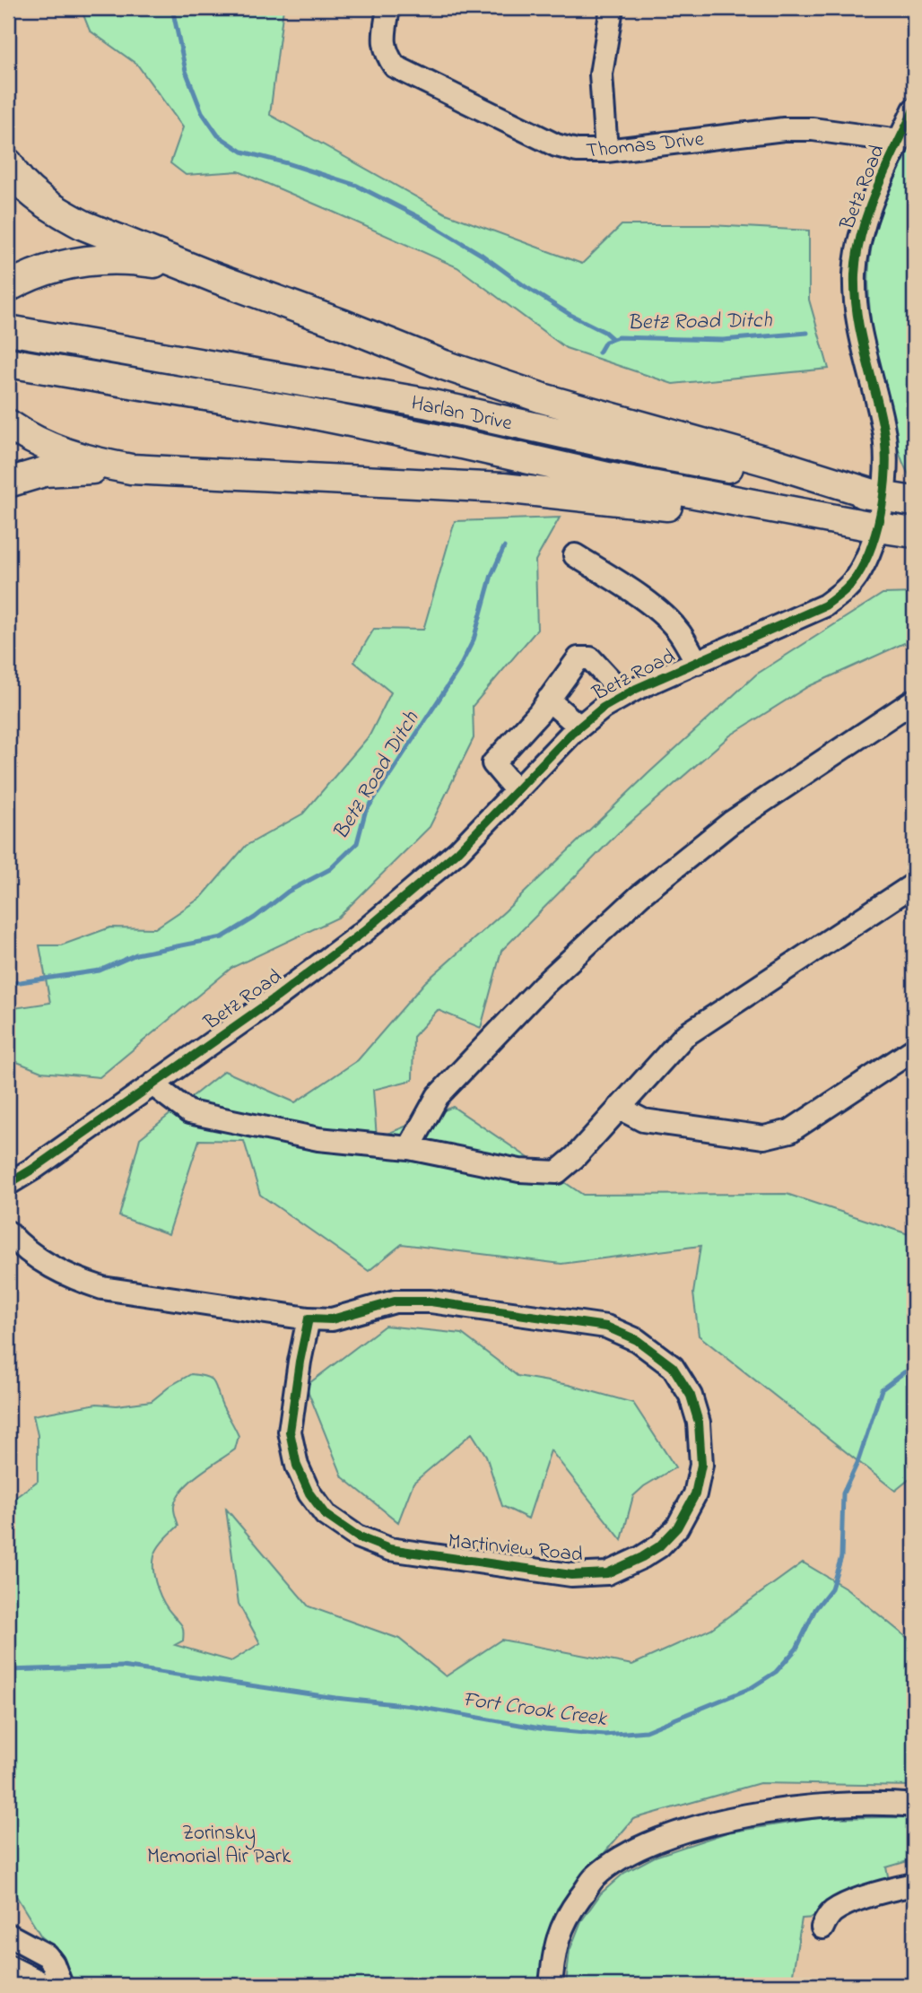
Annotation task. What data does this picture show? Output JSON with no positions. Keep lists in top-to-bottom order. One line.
{"streets":{"main road":["Harlan Drive"],"street":["Thomas Drive","Betz Road","Martinview Road"]},"crossings":[["Thomas Drive","Betz Road"],["Betz Road","Harlan Drive"]],"water":["Betz Road Ditch","Fort Crook Creek"],"parks":["Zorinsky Memorial Air Park"]}
